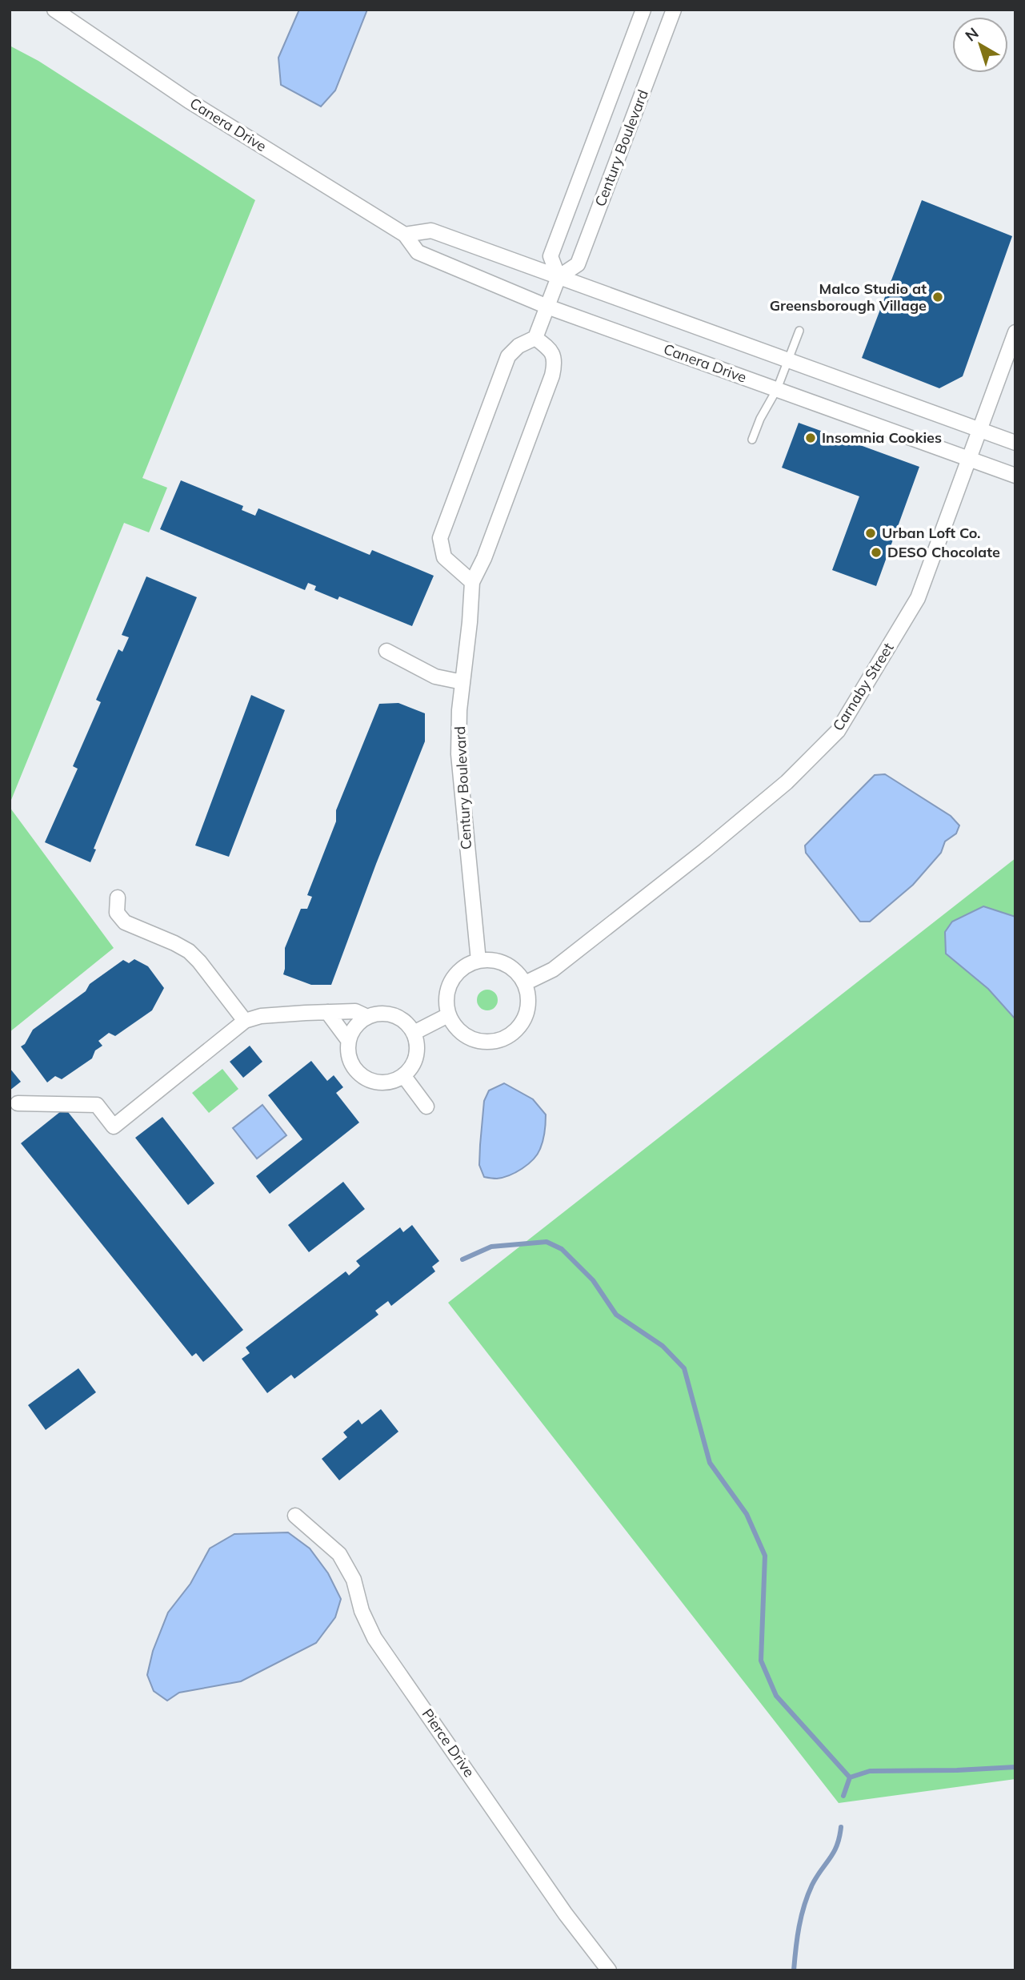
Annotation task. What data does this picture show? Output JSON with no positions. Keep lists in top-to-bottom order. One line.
{"streets":{"street":["Canera Drive","Century Boulevard","Carnaby Street","Pierce Drive"]},"crossings":[["Canera Drive","Century Boulevard"],["Canera Drive","Carnaby Street"],["Century Boulevard","Carnaby Street"]],"places":["Malco Studio at Greensborough Village","Insomnia Cookies","Urban Loft Co.","DESO Chocolate"],"north":"top left"}
